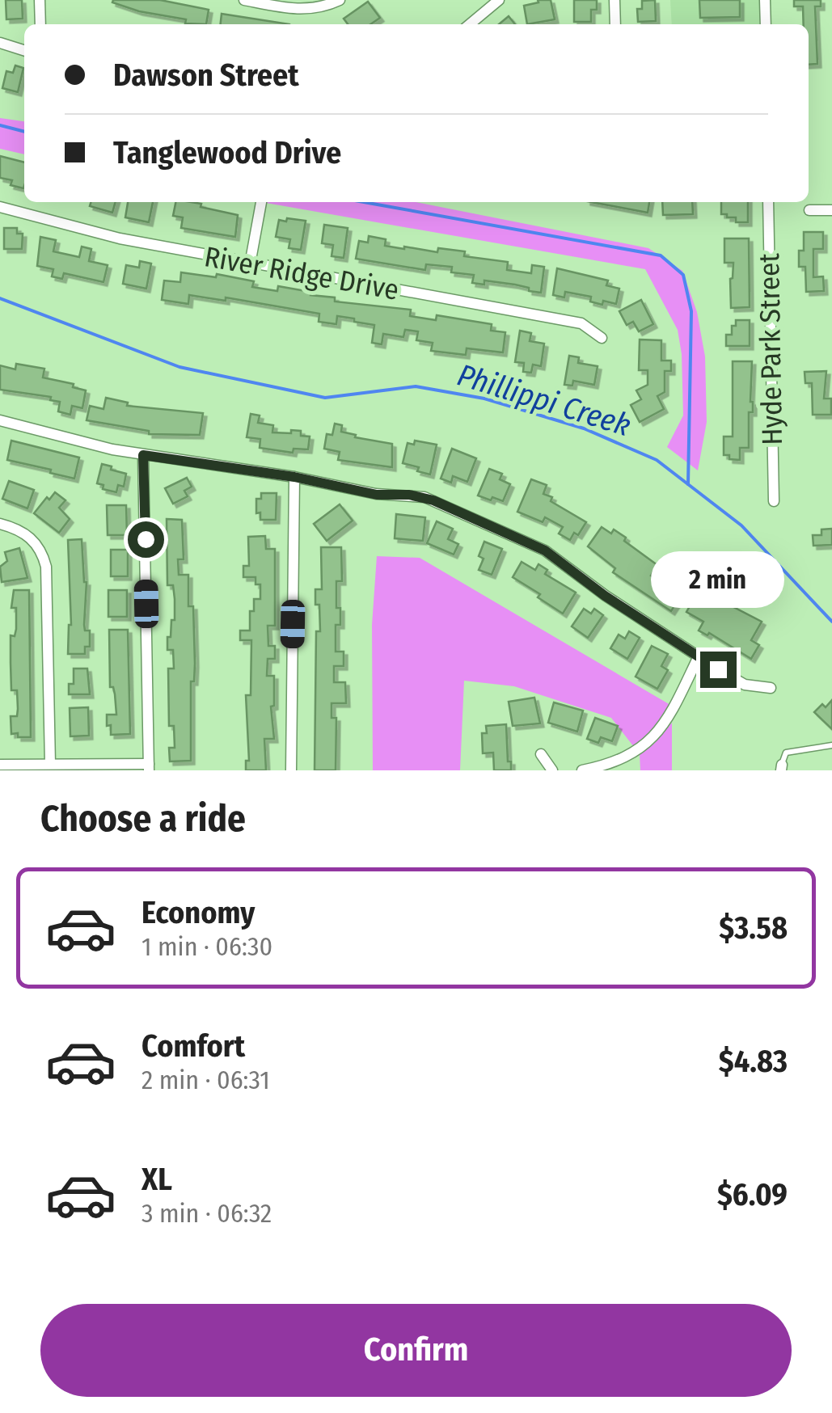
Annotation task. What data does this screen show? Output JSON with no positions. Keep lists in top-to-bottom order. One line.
{"streets":{"street":["River Ridge Drive","Hyde Park Street"]},"water":["Phillippi Creek"],"page":{"banner":["Dawson Street","Tanglewood Drive"],"bubble":"2 min","heading":"Choose a ride","list":[{"name":"Economy","note":"1 min · 06:30","value":"$3.58"},{"name":"Comfort","note":"2 min · 06:31","value":"$4.83"},{"name":"XL","note":"3 min · 06:32","value":"$6.09"}],"buttons":"Confirm"}}
